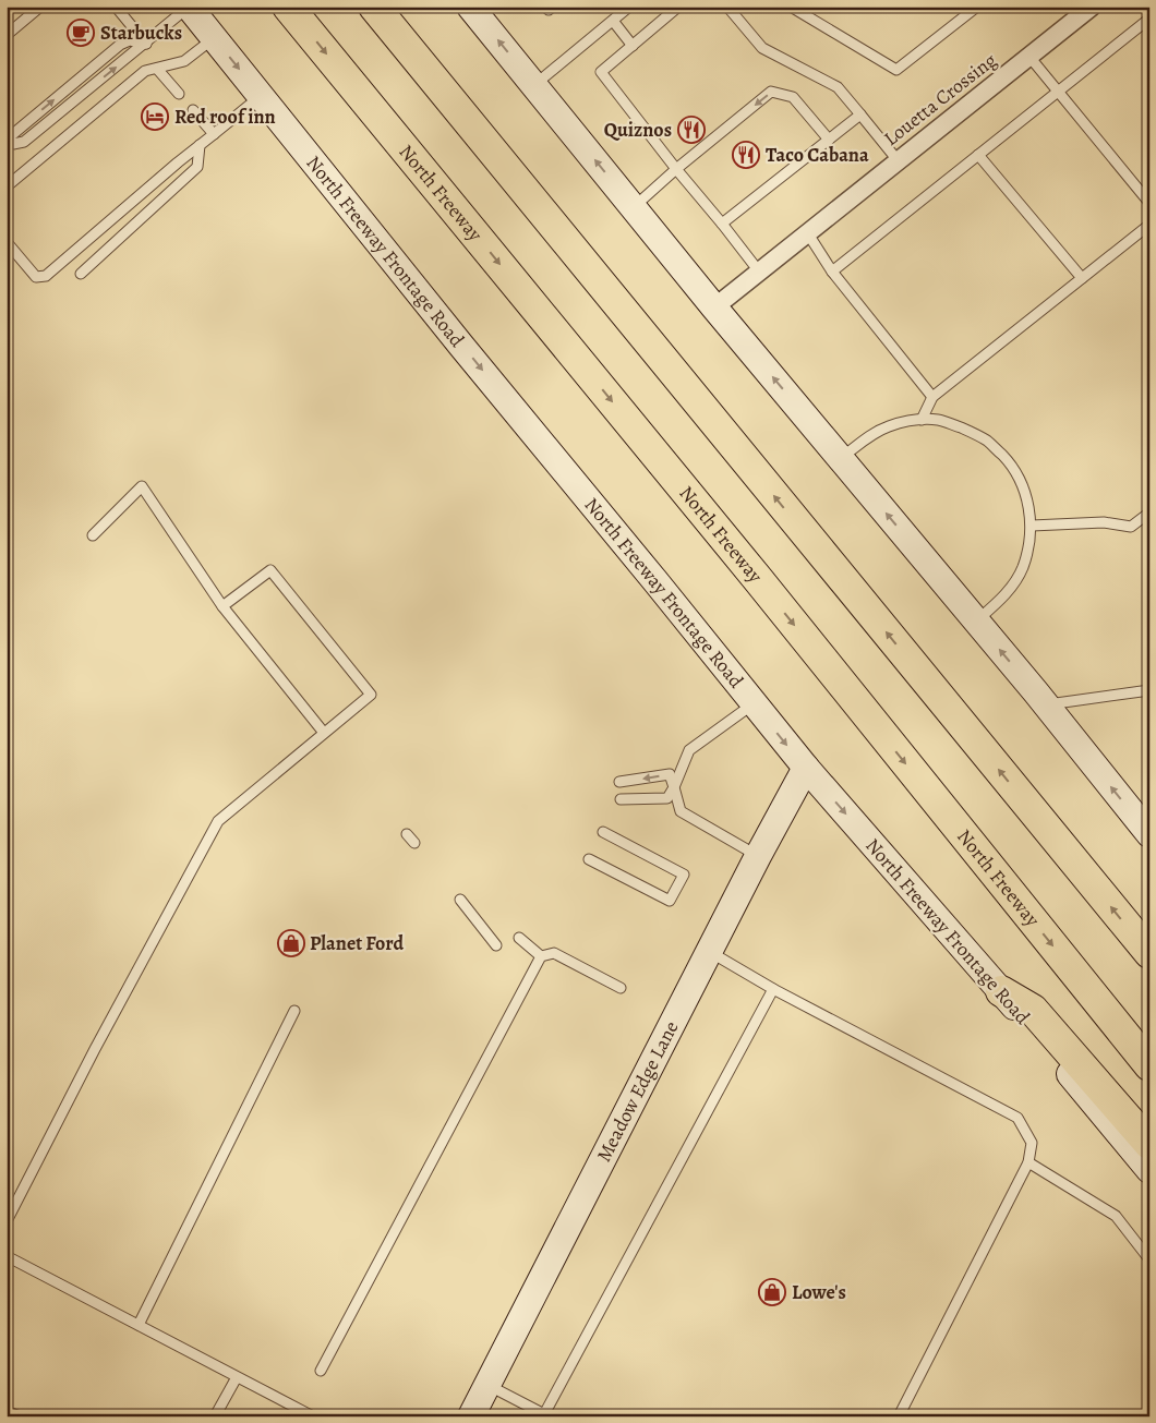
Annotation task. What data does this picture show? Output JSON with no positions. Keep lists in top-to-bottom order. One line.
{"streets":{"highway":["North Freeway"],"main road":["North Freeway Frontage Road","Meadow Edge Lane"],"street":["Louetta Crossing"]},"crossings":[["North Freeway Frontage Road","Meadow Edge Lane"]],"places":{"cafe":["Starbucks"],"hotel":["Red roof inn"],"restaurant":["Quiznos","Taco Cabana"],"shop":["Planet Ford","Lowe's"]}}
